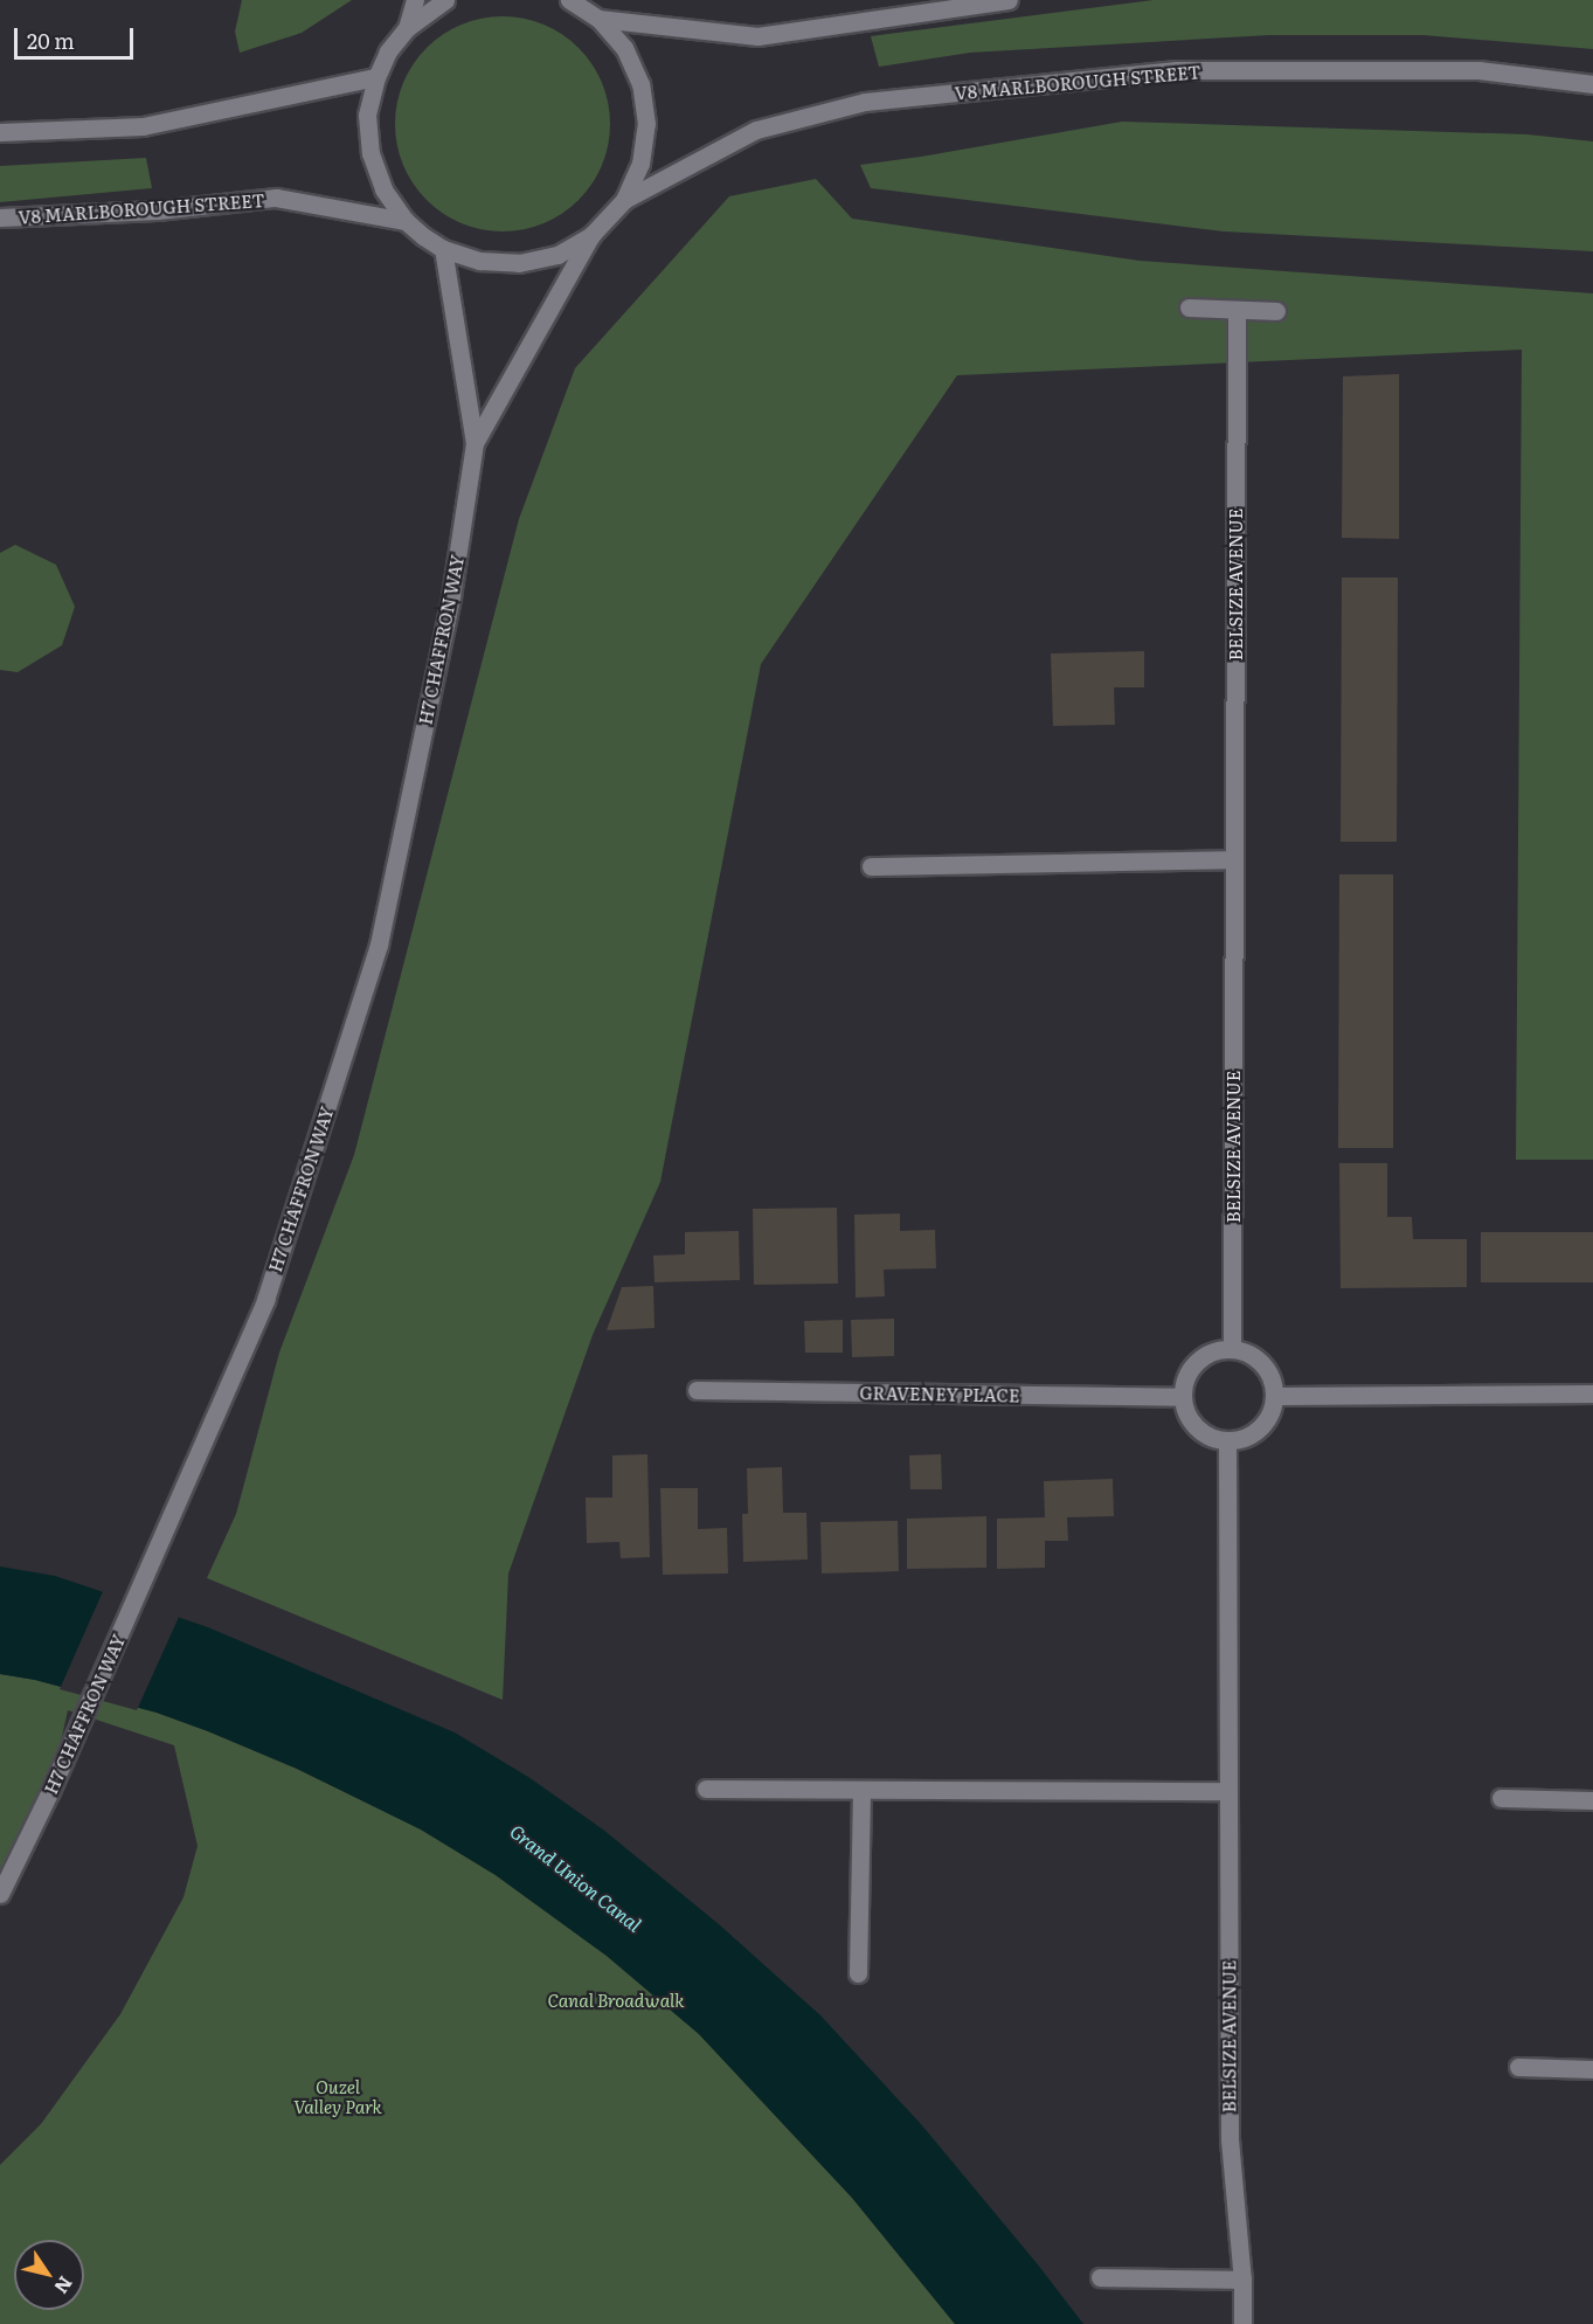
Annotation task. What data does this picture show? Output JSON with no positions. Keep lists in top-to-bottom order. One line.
{"streets":{"street":["V8 MARLBOROUGH STREET","BELSIZE AVENUE","H7 CHAFFRON WAY","GRAVENEY PLACE"]},"crossings":[["BELSIZE AVENUE","GRAVENEY PLACE"]],"water":["Grand Union Canal"],"parks":["Canal Broadwalk","Ouzel Valley Park"],"scale_bar":"20 m","north":"bottom right"}
